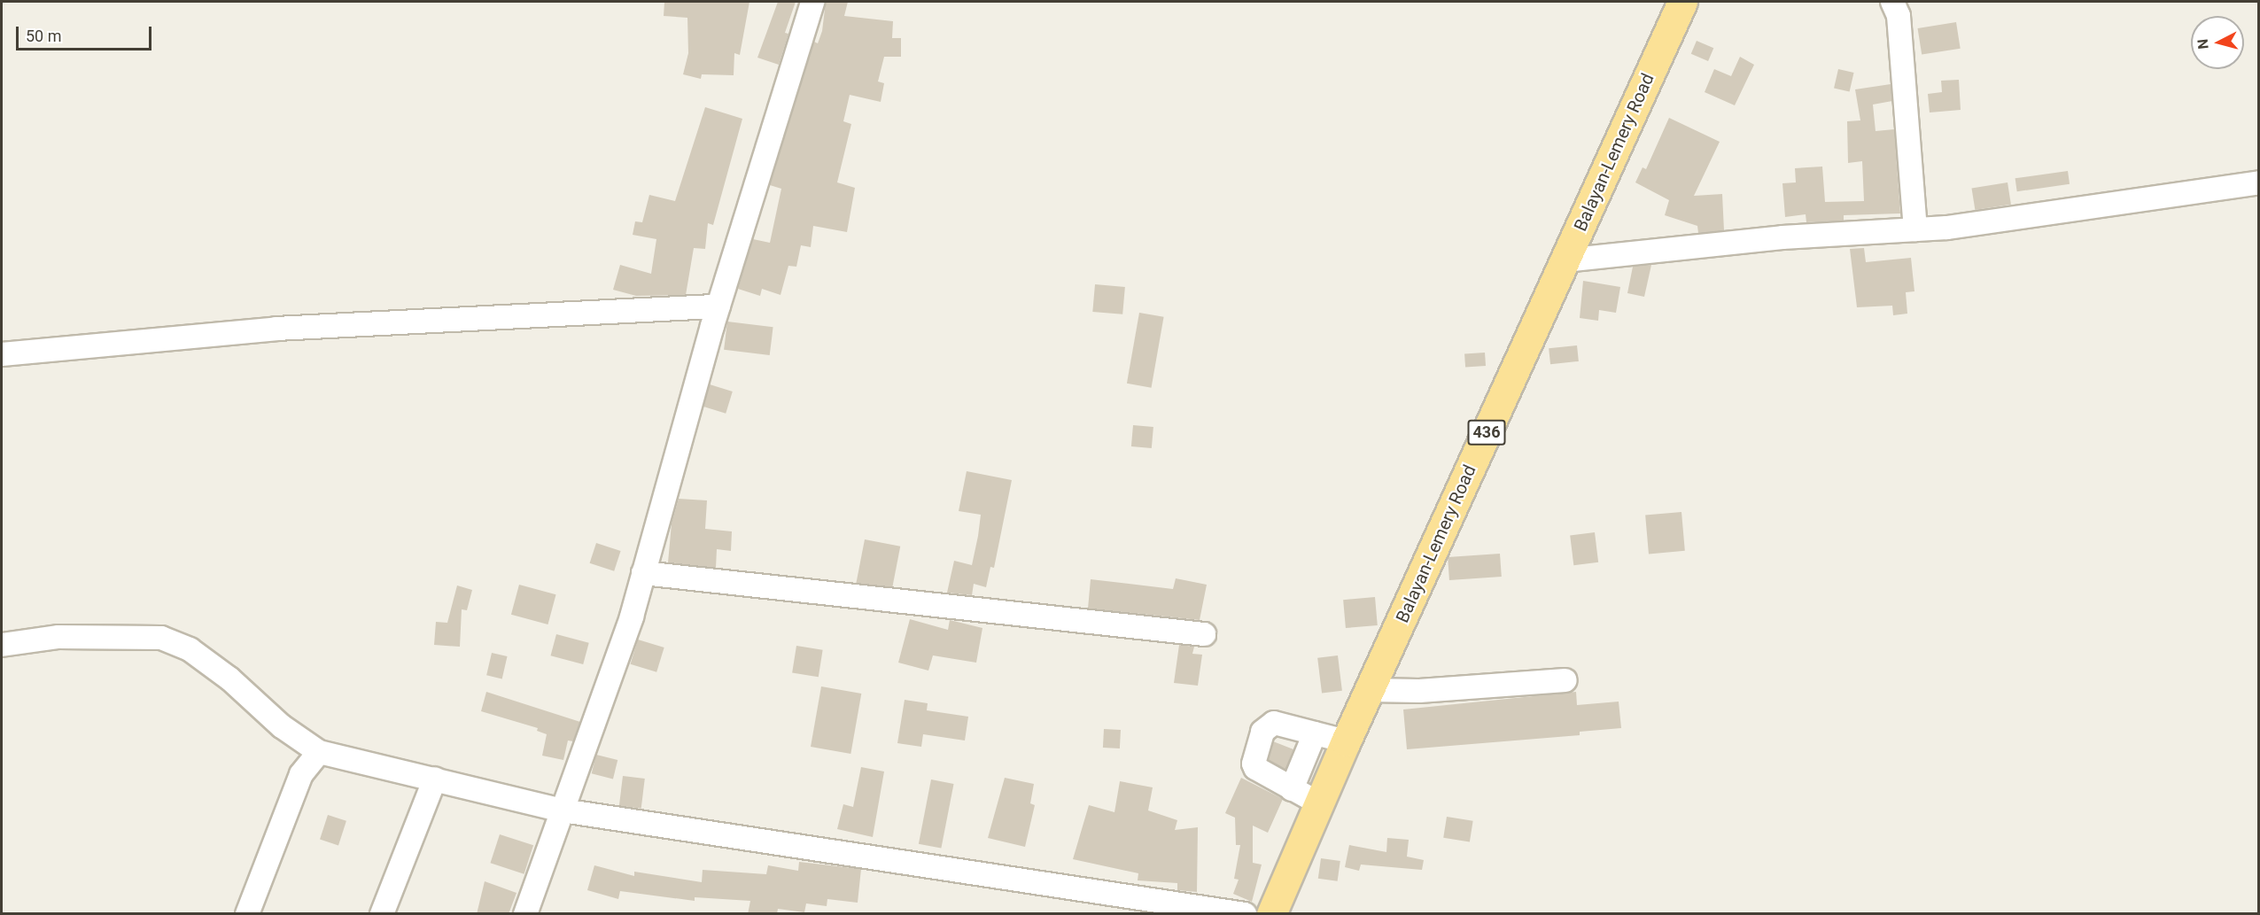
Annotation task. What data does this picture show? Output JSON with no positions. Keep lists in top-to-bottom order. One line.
{"streets":{"main road":["Balayan-Lemery Road","436"]},"scale_bar":"50 m","north":"left"}
